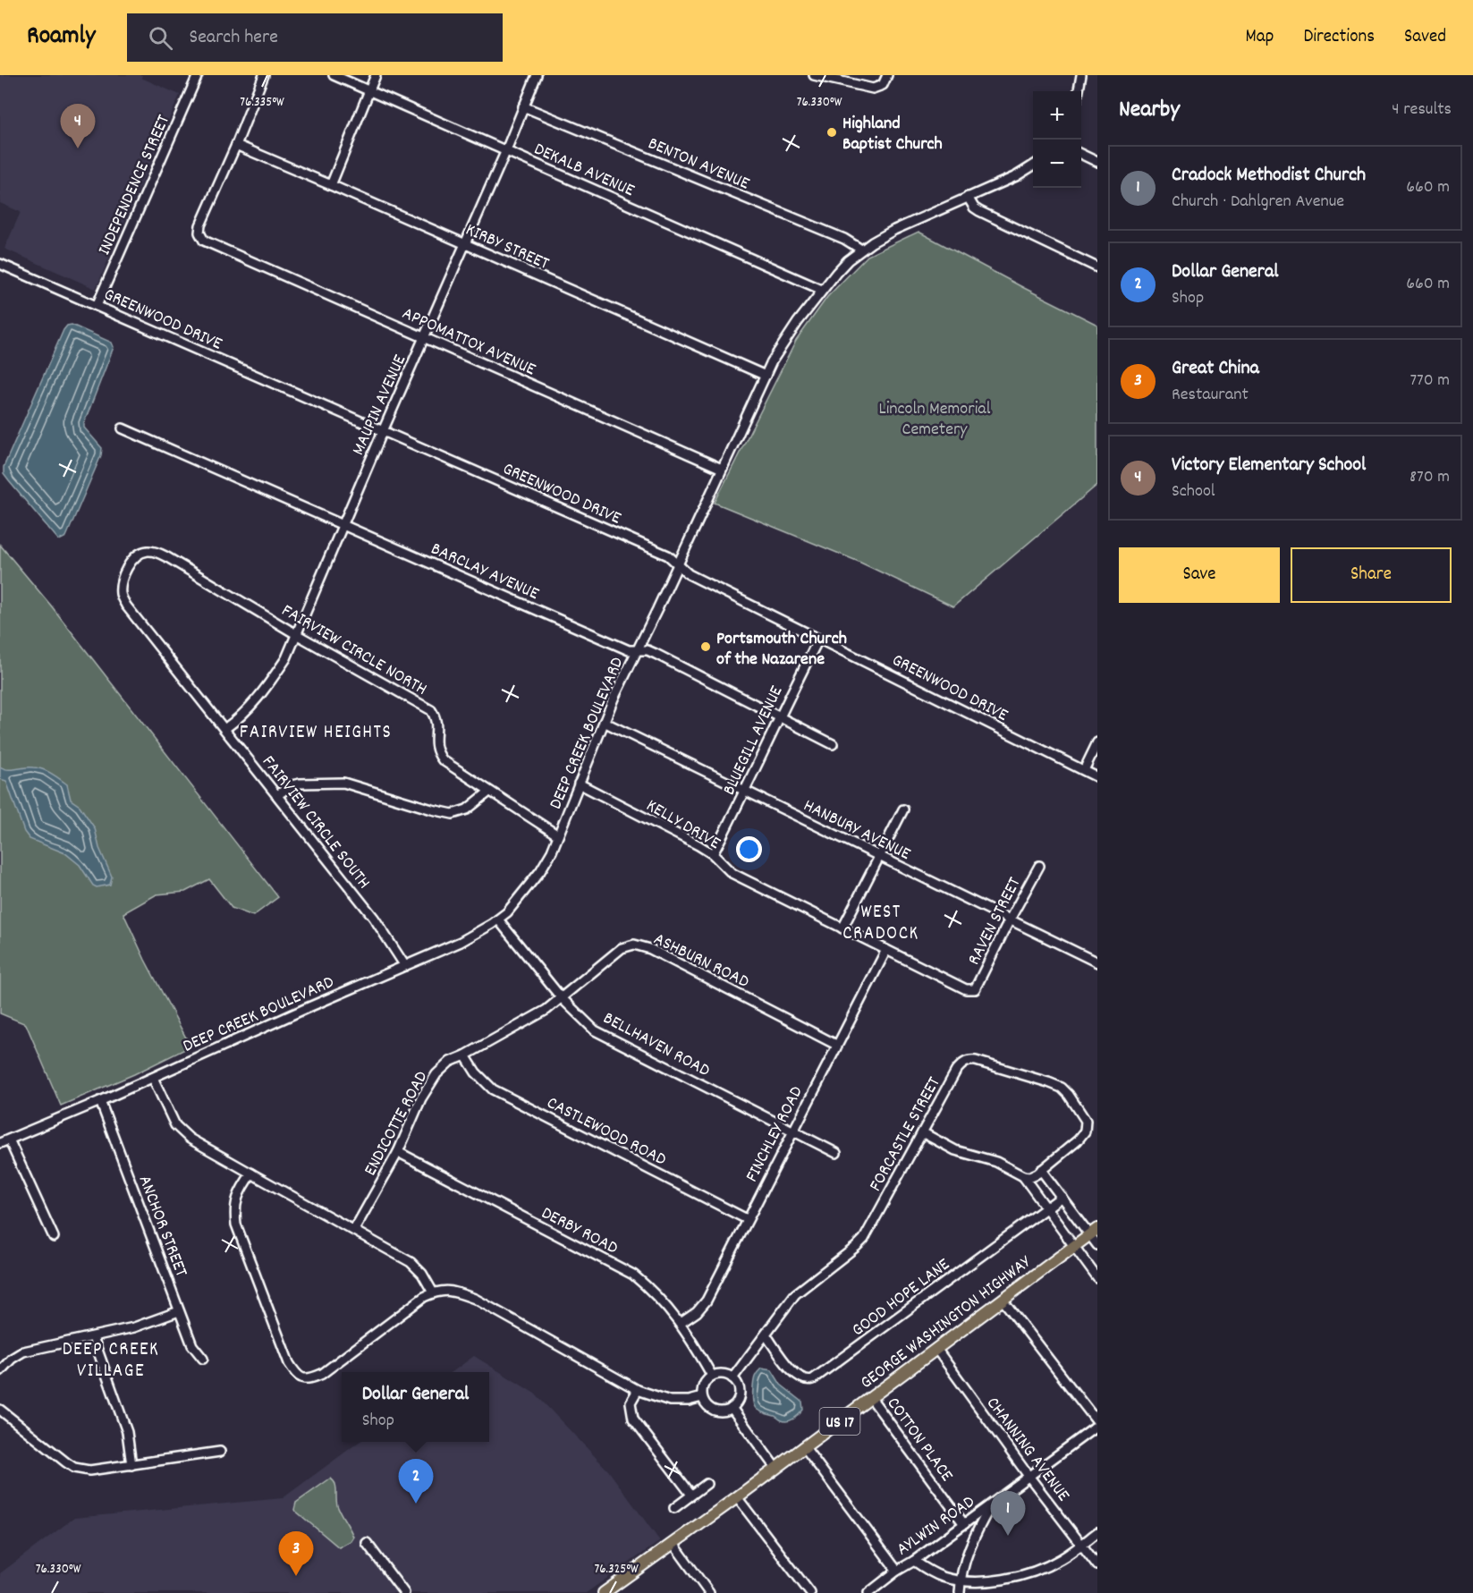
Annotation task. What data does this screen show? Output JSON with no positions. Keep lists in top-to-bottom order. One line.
{"streets":{"main road":["GEORGE WASHINGTON HIGHWAY","US 17"],"street":["BENTON AVENUE","DEKALB AVENUE","INDEPENDENCE STREET","KIRBY STREET","GREENWOOD DRIVE","APPOMATTOX AVENUE","MAUPIN AVENUE","BARCLAY AVENUE","FAIRVIEW CIRCLE NORTH","DEEP CREEK BOULEVARD","BLUEGILL AVENUE","FAIRVIEW CIRCLE SOUTH","KELLY DRIVE","HANBURY AVENUE","RAVEN STREET","ASHBURN ROAD","BELLHAVEN ROAD","ENDICOTTE ROAD","CASTLEWOOD ROAD","FINCHLEY ROAD","FORCASTLE STREET","ANCHOR STREET","DERBY ROAD","GOOD HOPE LANE","COTTON PLACE","CHANNING AVENUE","AYLWIN ROAD"]},"crossings":[["BENTON AVENUE","MAUPIN AVENUE"],["BENTON AVENUE","DEEP CREEK BOULEVARD"],["DEKALB AVENUE","MAUPIN AVENUE"],["DEKALB AVENUE","DEEP CREEK BOULEVARD"],["INDEPENDENCE STREET","GREENWOOD DRIVE"],["KIRBY STREET","APPOMATTOX AVENUE"],["KIRBY STREET","MAUPIN AVENUE"],["KIRBY STREET","DEEP CREEK BOULEVARD"],["GREENWOOD DRIVE","MAUPIN AVENUE"],["GREENWOOD DRIVE","DEEP CREEK BOULEVARD"],["GREENWOOD DRIVE","BLUEGILL AVENUE"],["APPOMATTOX AVENUE","MAUPIN AVENUE"],["APPOMATTOX AVENUE","DEEP CREEK BOULEVARD"],["MAUPIN AVENUE","BARCLAY AVENUE"],["MAUPIN AVENUE","FAIRVIEW CIRCLE NORTH"],["MAUPIN AVENUE","FAIRVIEW CIRCLE SOUTH"],["BARCLAY AVENUE","DEEP CREEK BOULEVARD"],["BARCLAY AVENUE","BLUEGILL AVENUE"],["FAIRVIEW CIRCLE NORTH","DEEP CREEK BOULEVARD"],["FAIRVIEW CIRCLE NORTH","FAIRVIEW CIRCLE SOUTH"],["DEEP CREEK BOULEVARD","FAIRVIEW CIRCLE SOUTH"],["DEEP CREEK BOULEVARD","KELLY DRIVE"],["DEEP CREEK BOULEVARD","HANBURY AVENUE"],["DEEP CREEK BOULEVARD","BELLHAVEN ROAD"],["DEEP CREEK BOULEVARD","ANCHOR STREET"],["BLUEGILL AVENUE","KELLY DRIVE"],["BLUEGILL AVENUE","HANBURY AVENUE"],["KELLY DRIVE","RAVEN STREET"],["KELLY DRIVE","FINCHLEY ROAD"],["HANBURY AVENUE","RAVEN STREET"],["ASHBURN ROAD","BELLHAVEN ROAD"],["ASHBURN ROAD","ENDICOTTE ROAD"],["ASHBURN ROAD","FINCHLEY ROAD"],["BELLHAVEN ROAD","ENDICOTTE ROAD"],["BELLHAVEN ROAD","FINCHLEY ROAD"],["ENDICOTTE ROAD","CASTLEWOOD ROAD"],["ENDICOTTE ROAD","DERBY ROAD"],["CASTLEWOOD ROAD","FINCHLEY ROAD"],["FINCHLEY ROAD","DERBY ROAD"],["FORCASTLE STREET","DERBY ROAD"],["FORCASTLE STREET","GOOD HOPE LANE"],["GEORGE WASHINGTON HIGHWAY","COTTON PLACE"],["GEORGE WASHINGTON HIGHWAY","CHANNING AVENUE"],["COTTON PLACE","AYLWIN ROAD"],["CHANNING AVENUE","AYLWIN ROAD"]],"districts":["FAIRVIEW HEIGHTS","WEST CRADOCK","DEEP CREEK VILLAGE"],"parks":["Lincoln Memorial Cemetery"],"places":["Highland Baptist Church","Portsmouth Church of the Nazarene"],"page":{"header":"Roamly","search":"Search here","nav":["Map","Directions","Saved"],"heading":["Nearby","4 results"],"map_buttons":["+","−"],"pins":["4","2","1","3"],"list":[{"mark":"1","name":"Cradock Methodist Church","note":"Church · Dahlgren Avenue","value":"660 m"},{"mark":"2","name":"Dollar General","note":"Shop","value":"660 m"},{"mark":"3","name":"Great China","note":"Restaurant","value":"770 m"},{"mark":"4","name":"Victory Elementary School","note":"School","value":"870 m"}],"buttons":["Save","Share"],"popup":["Dollar General","Shop"]},"coordinates":["76.335°W","76.330°W","76.325°W"]}
